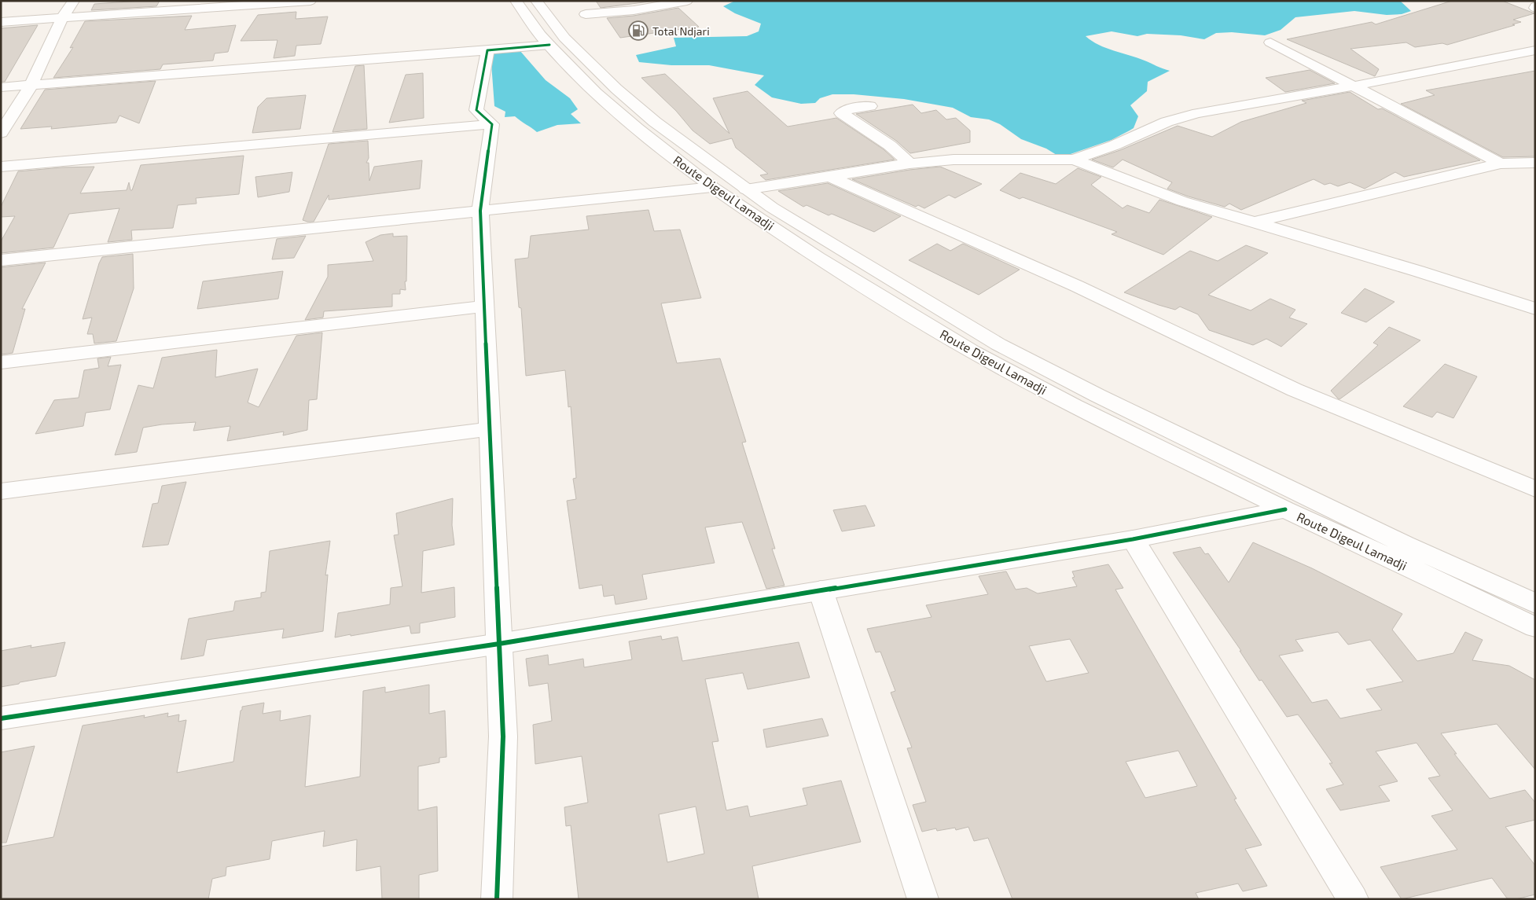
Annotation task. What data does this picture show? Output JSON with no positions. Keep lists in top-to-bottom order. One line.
{"streets":{"street":["Route Digeul Lamadji"]},"places":{"fuel station":["Total Ndjari"]}}
